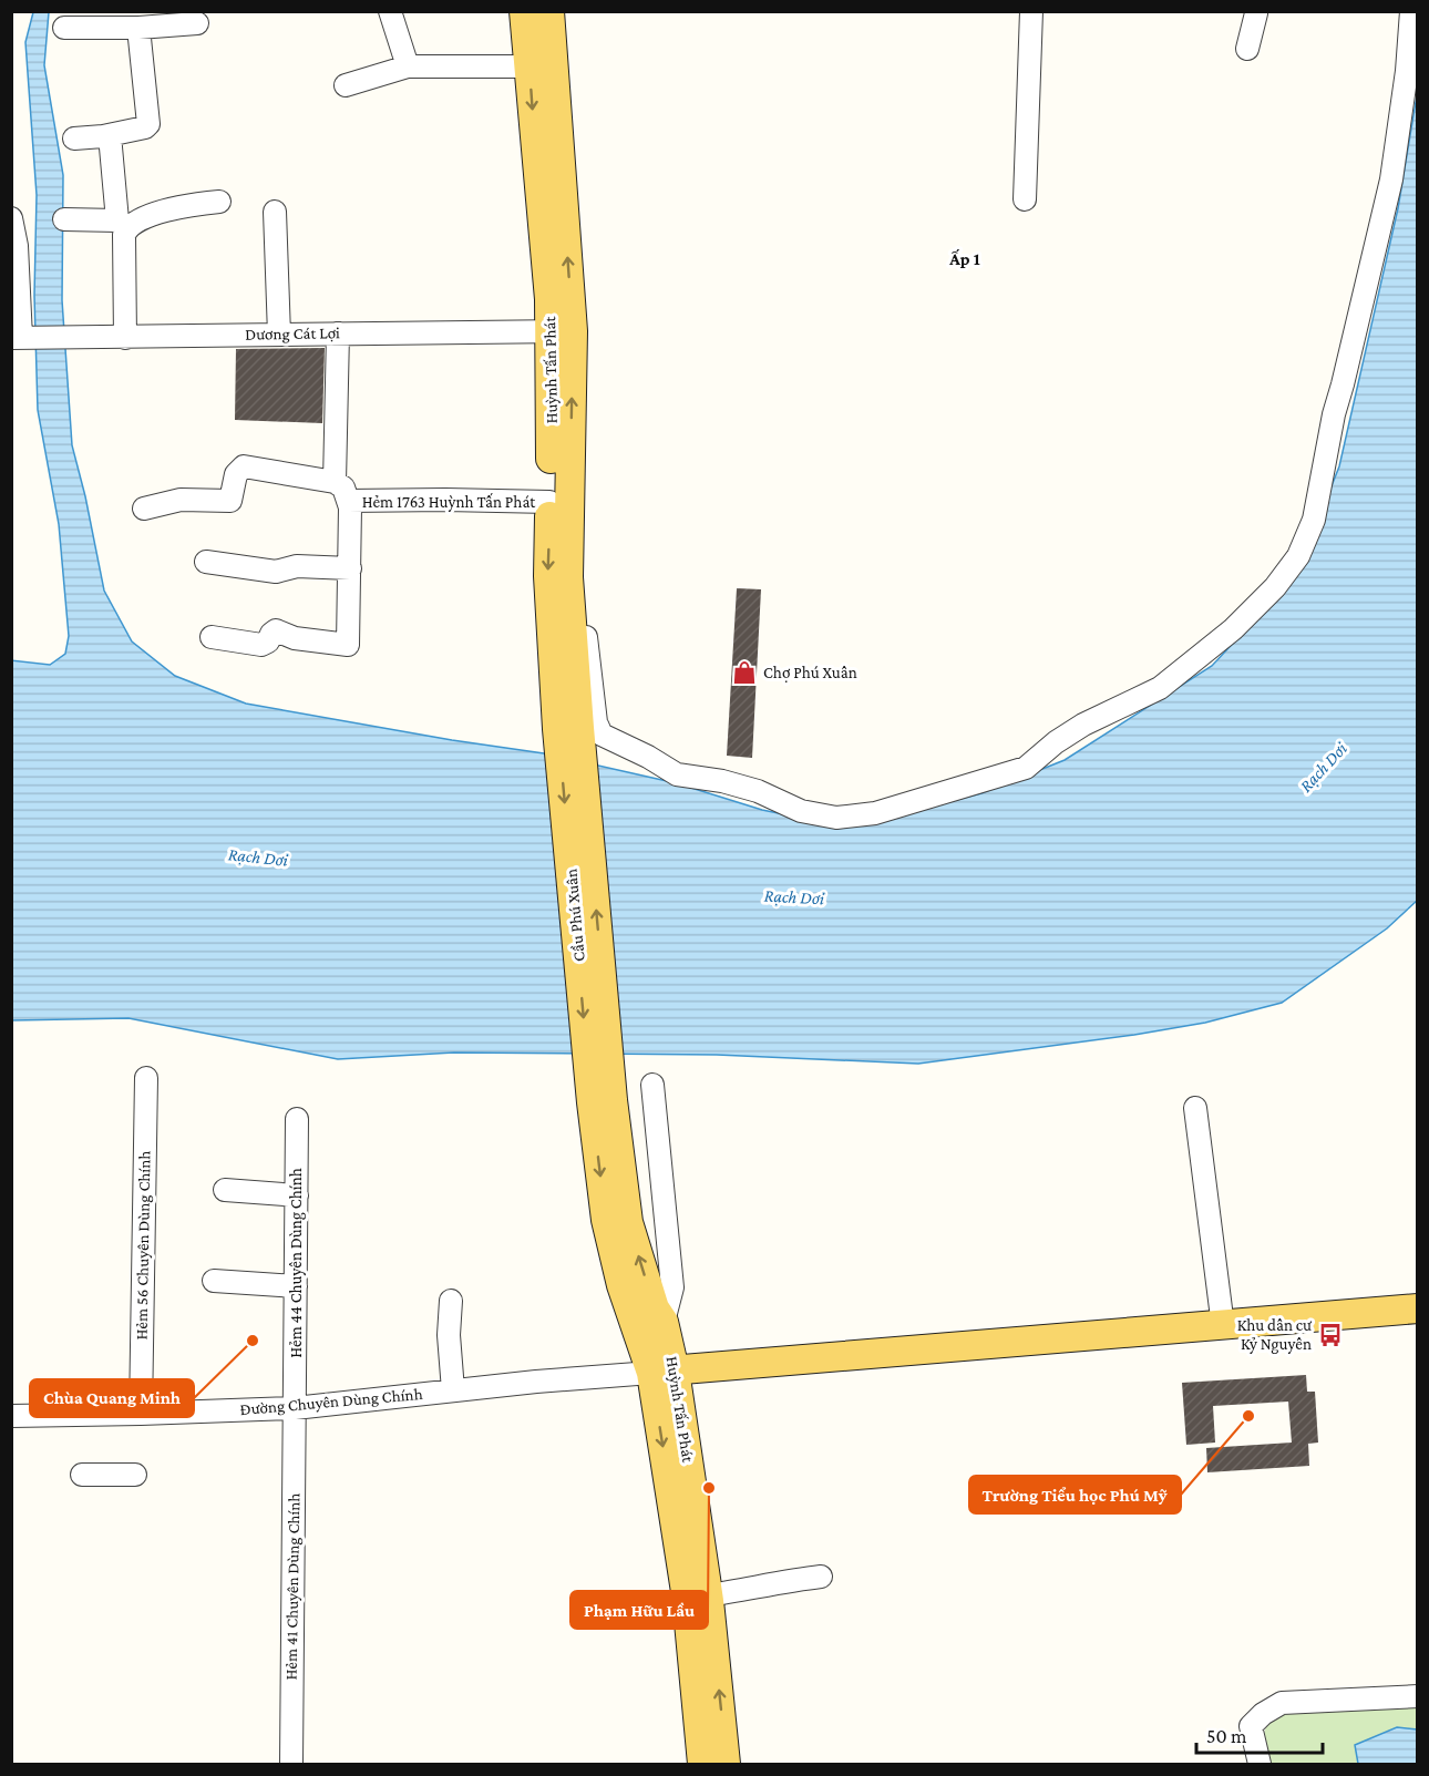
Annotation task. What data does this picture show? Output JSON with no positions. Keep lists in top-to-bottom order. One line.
{"streets":{"main road":["Huỳnh Tấn Phát","Cầu Phú Xuân"],"street":["Dương Cát Lợi","Hẻm 1763 Huỳnh Tấn Phát","Hẻm 56 Chuyên Dùng Chính","Hẻm 44 Chuyên Dùng Chính","Đường Chuyên Dùng Chính","Hẻm 41 Chuyên Dùng Chính"]},"crossings":[["Dương Cát Lợi","Huỳnh Tấn Phát"],["Huỳnh Tấn Phát","Hẻm 1763 Huỳnh Tấn Phát"],["Huỳnh Tấn Phát","Cầu Phú Xuân"],["Huỳnh Tấn Phát","Đường Chuyên Dùng Chính"],["Hẻm 56 Chuyên Dùng Chính","Đường Chuyên Dùng Chính"],["Hẻm 44 Chuyên Dùng Chính","Đường Chuyên Dùng Chính"],["Hẻm 44 Chuyên Dùng Chính","Hẻm 41 Chuyên Dùng Chính"],["Đường Chuyên Dùng Chính","Hẻm 41 Chuyên Dùng Chính"]],"districts":["Ấp 1"],"water":["Rạch Dơi"],"places":{"shop":["Chợ Phú Xuân"],"bus stop":["Khu dân cư Kỷ Nguyên"],"other":["Chùa Quang Minh","Trường Tiểu học Phú Mỹ","Phạm Hữu Lầu"]},"scale_bar":"50 m"}
